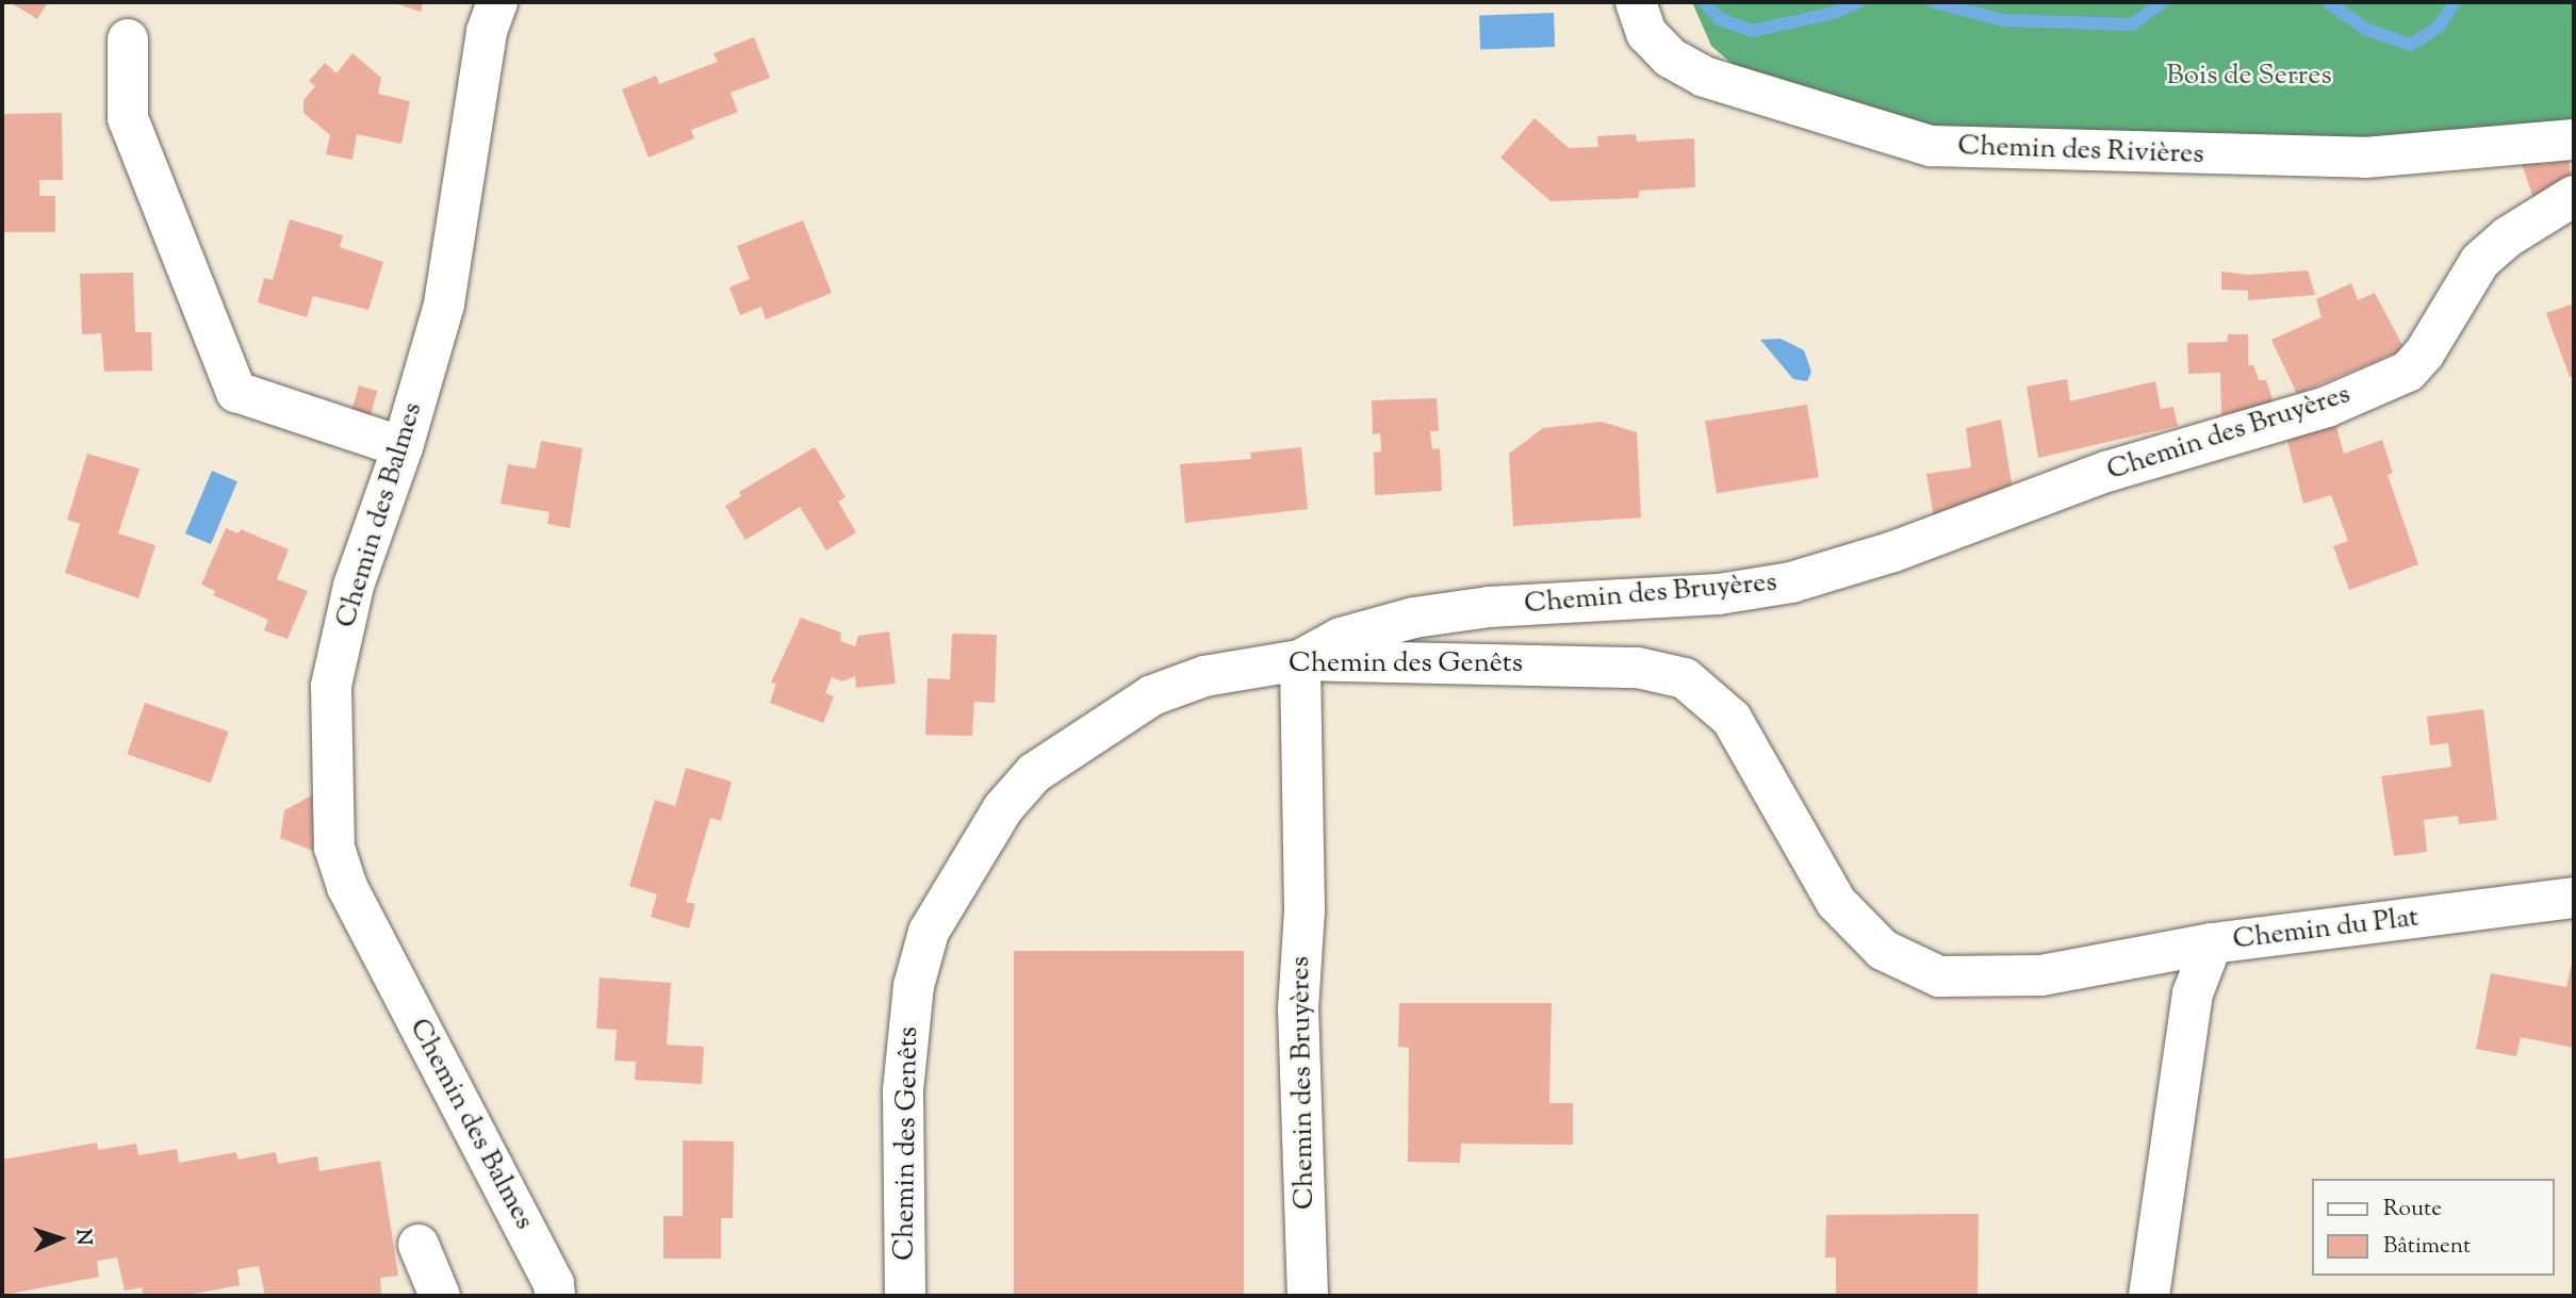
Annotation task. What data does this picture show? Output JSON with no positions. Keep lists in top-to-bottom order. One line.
{"streets":{"street":["Chemin des Rivières","Chemin des Bruyères","Chemin des Balmes","Chemin des Genêts","Chemin du Plat"]},"crossings":[["Chemin des Bruyères","Chemin des Genêts"],["Chemin des Genêts","Chemin du Plat"]],"parks":["Bois de Serres"],"legend":["Route","Bâtiment"],"north":"right"}
